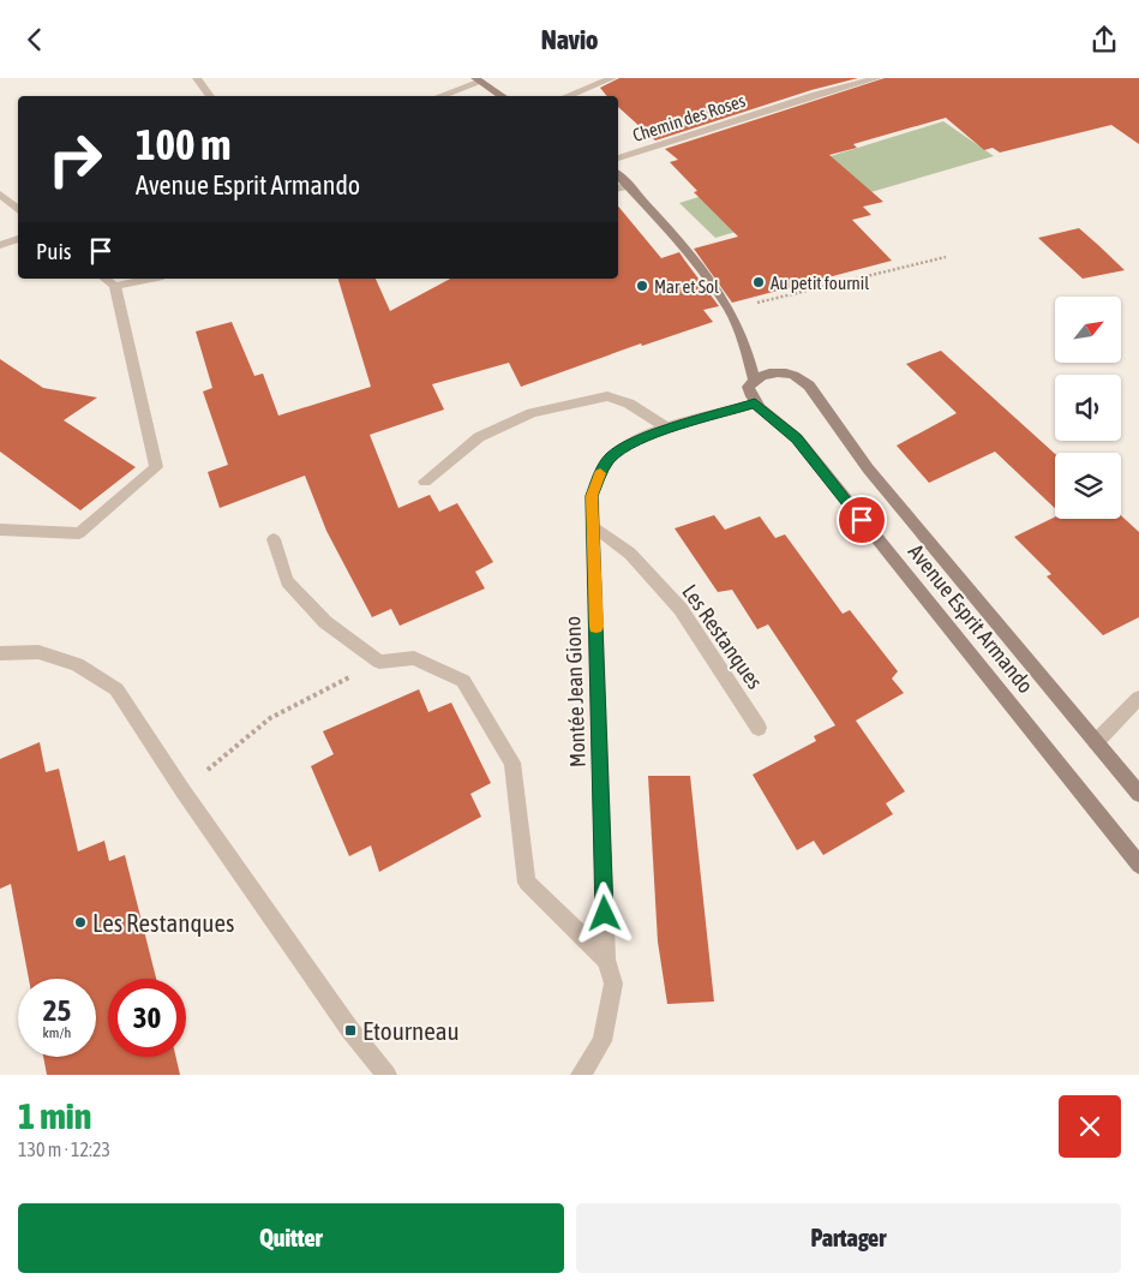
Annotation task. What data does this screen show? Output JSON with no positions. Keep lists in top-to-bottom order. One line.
{"streets":{"street":["Chemin des Roses","Avenue Esprit Armando","Les Restanques","Montée Jean Giono"]},"crossings":[["Avenue Esprit Armando","Montée Jean Giono"],["Les Restanques","Montée Jean Giono"]],"places":{"other":["Au petit fournil","Mar et Sol","Les Restanques"],"transit":["Etourneau"]},"north":"top right","page":{"header":"Navio","turn":["100 m","Avenue Esprit Armando"],"then":"Puis","speed":"25 km/h","limit":"30","heading":["1 min","130 m · 12:23"],"buttons":["Quitter","Partager"]}}
